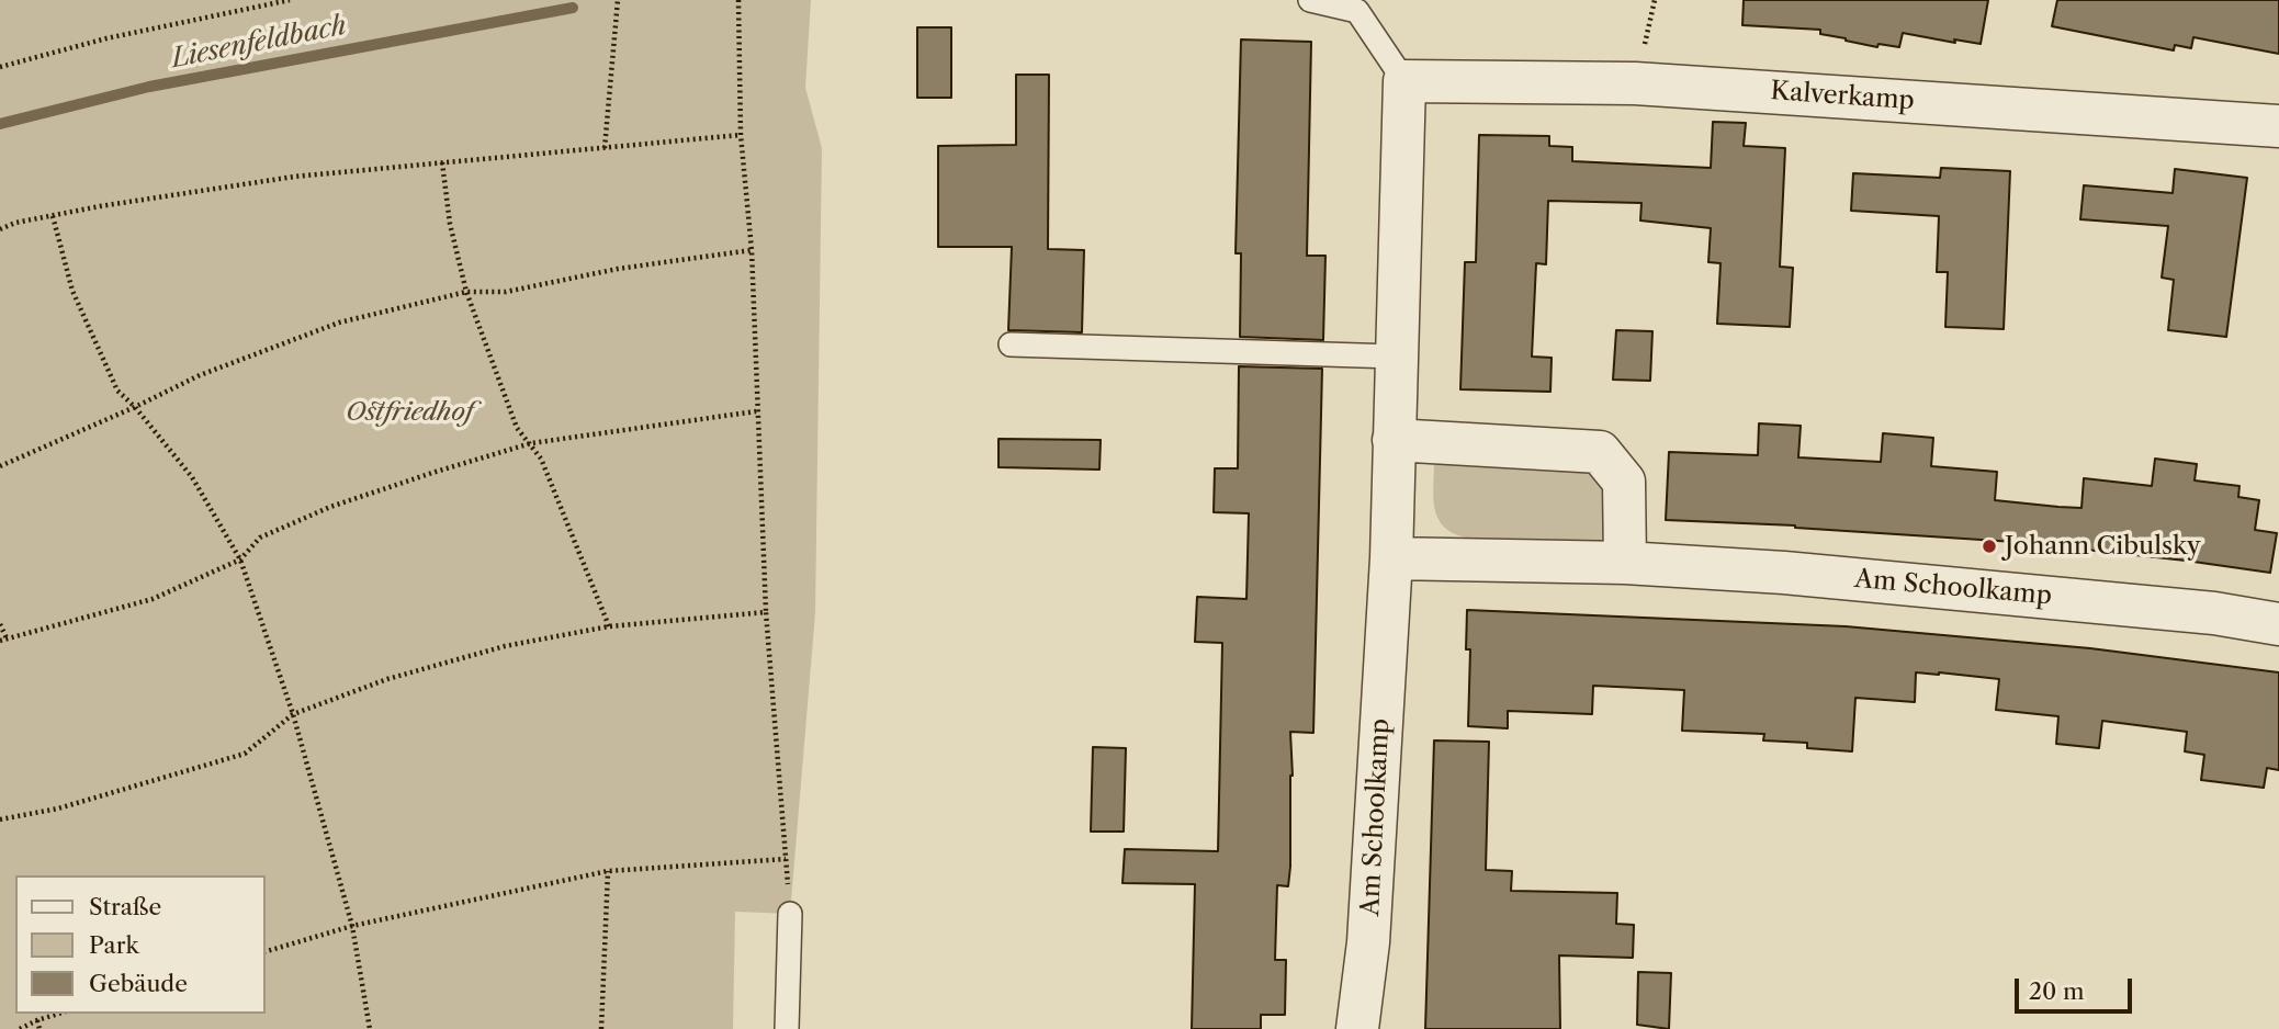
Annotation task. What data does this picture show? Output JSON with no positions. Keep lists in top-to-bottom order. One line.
{"streets":{"street":["Kalverkamp","Am Schoolkamp"]},"crossings":[["Kalverkamp","Am Schoolkamp"]],"water":["Liesenfeldbach"],"parks":["Ostfriedhof"],"places":["Johann Cibulsky"],"legend":["Straße","Park","Gebäude"],"scale_bar":"20 m"}
